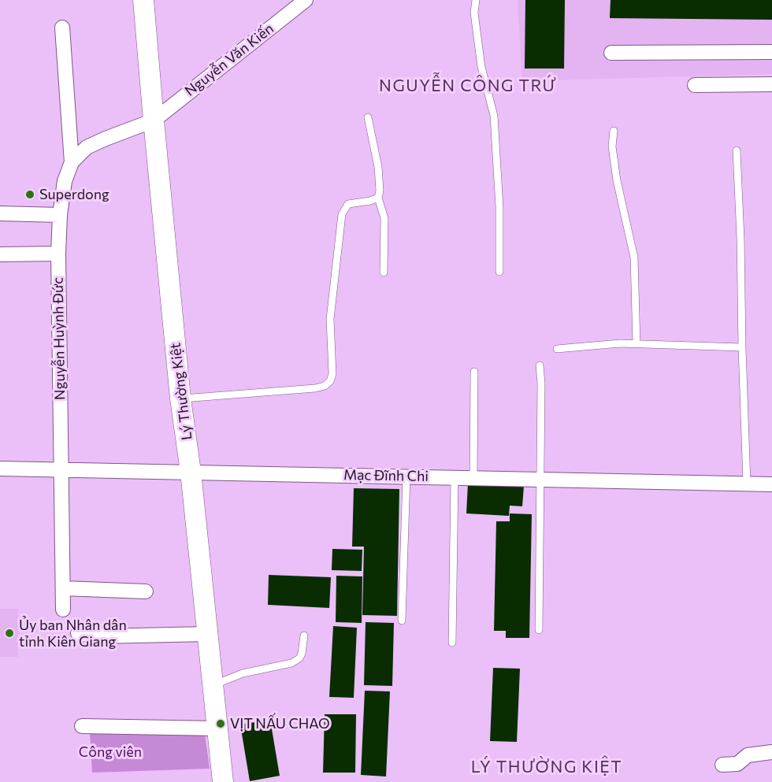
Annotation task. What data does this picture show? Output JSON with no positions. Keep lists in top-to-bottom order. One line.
{"streets":{"main road":["Lý Thường Kiệt"],"street":["Nguyễn Văn Kiến","Nguyễn Huỳnh Đức","Mạc Đĩnh Chi"]},"crossings":[["Nguyễn Văn Kiến","Nguyễn Huỳnh Đức"],["Nguyễn Văn Kiến","Lý Thường Kiệt"],["Nguyễn Huỳnh Đức","Lý Thường Kiệt"],["Nguyễn Huỳnh Đức","Mạc Đĩnh Chi"],["Lý Thường Kiệt","Mạc Đĩnh Chi"]],"districts":["NGUYỄN CÔNG TRỨ","LÝ THƯỜNG KIỆT"],"parks":["Công viên"],"places":["Superdong","Ủy ban Nhân dân tỉnh Kiên Giang","VỊT NẤU CHAO"]}
